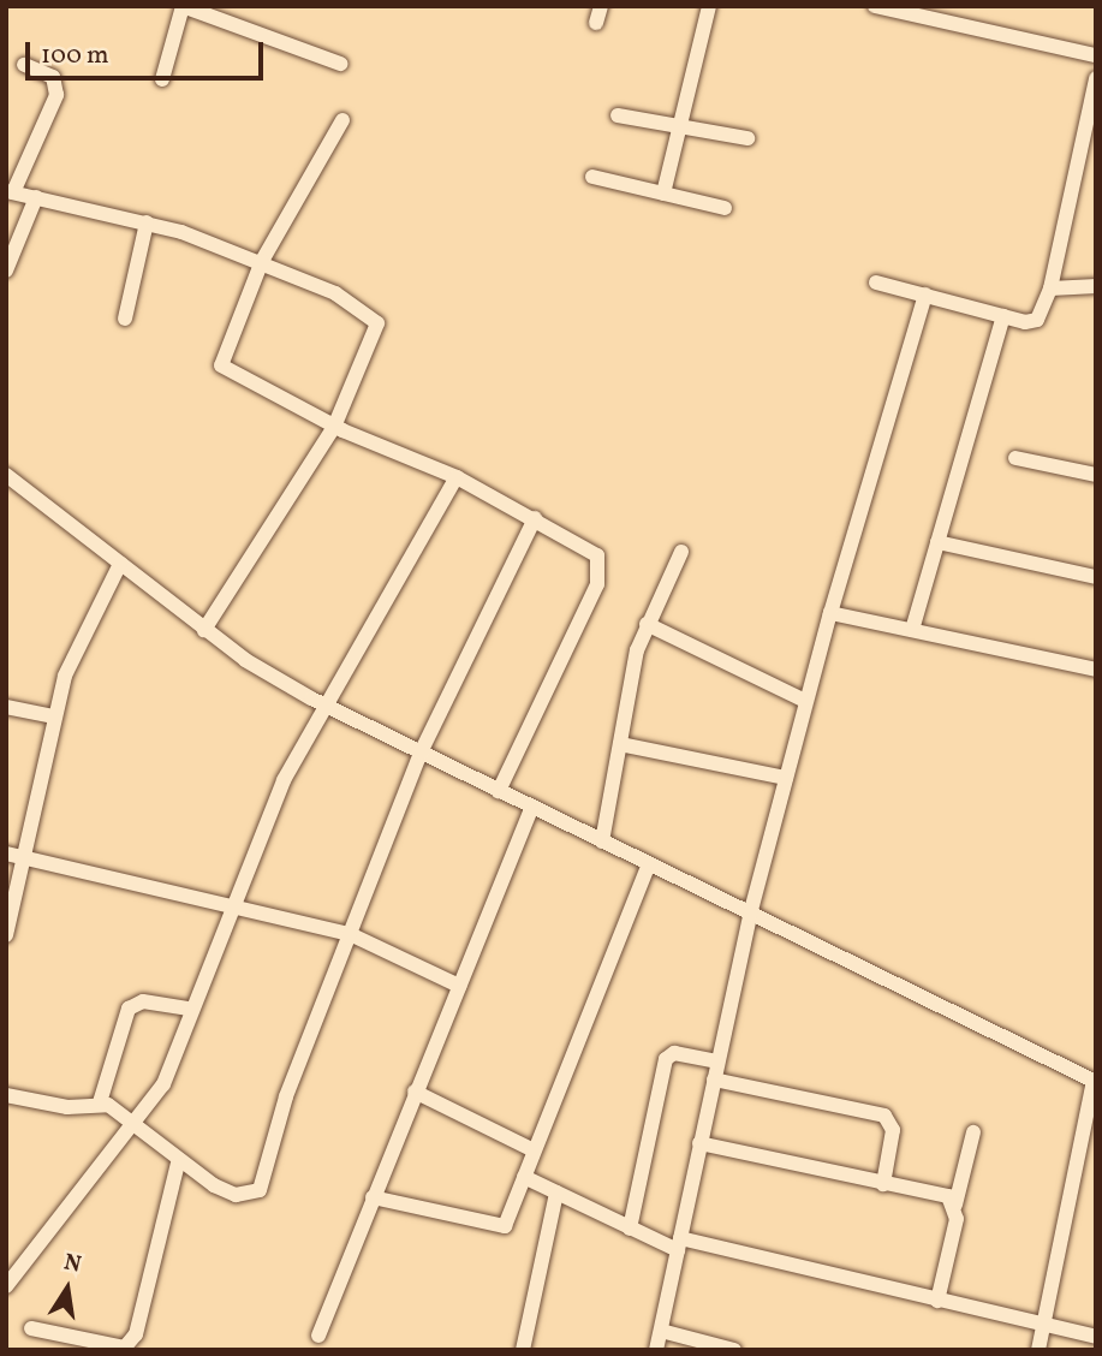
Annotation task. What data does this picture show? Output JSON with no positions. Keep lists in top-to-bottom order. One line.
{"scale_bar":"100 m","north":"top"}
